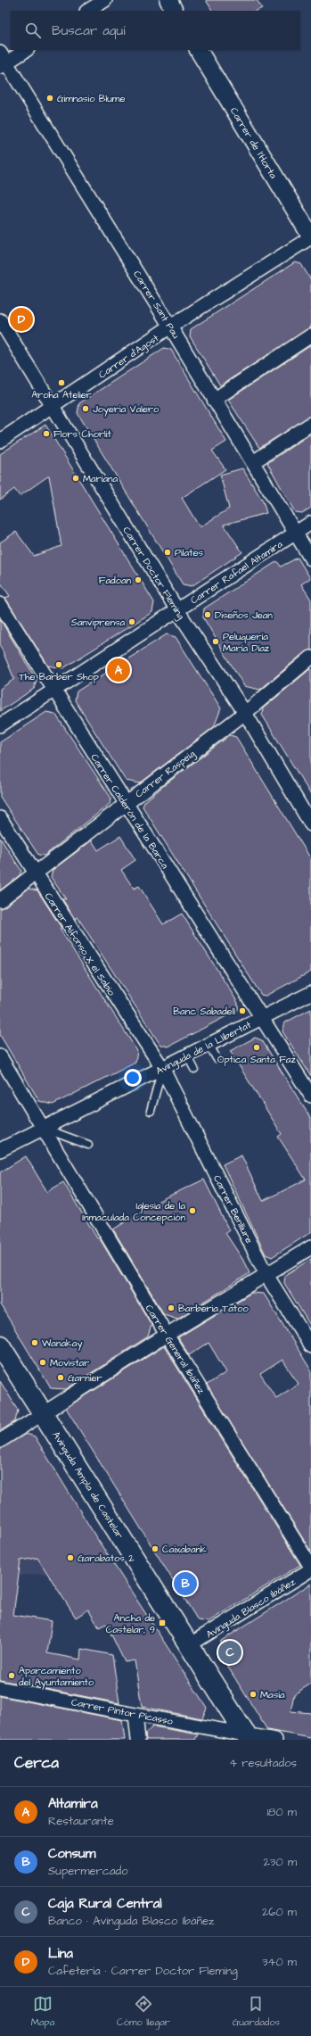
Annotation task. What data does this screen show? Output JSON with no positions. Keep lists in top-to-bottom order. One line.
{"streets":{"main road":["Avinguda Ampla de Castelar"],"street":["Carrer de l'Horta","Carrer Sant Pau","Carrer d'Agost","Carrer Rafael Altamira","Carrer Doctor Fleming","Carrer Raspeig","Carrer Calderón de la Barca","Carrer Alfonso X el Sabio","Avinguda de la Llibertat","Carrer Benlliure","Carrer General Ibáñez","Avinguda Blasco Ibáñez","Carrer Pintor Picasso"]},"crossings":[["Carrer de l'Horta","Carrer d'Agost"],["Carrer Sant Pau","Carrer d'Agost"],["Carrer Sant Pau","Carrer Rafael Altamira"],["Carrer d'Agost","Carrer Doctor Fleming"],["Carrer Rafael Altamira","Carrer Doctor Fleming"],["Carrer Rafael Altamira","Carrer Calderón de la Barca"],["Carrer Doctor Fleming","Carrer Raspeig"],["Carrer Raspeig","Carrer Calderón de la Barca"],["Carrer Raspeig","Carrer Alfonso X el Sabio"],["Carrer Calderón de la Barca","Avinguda de la Llibertat"],["Carrer Alfonso X el Sabio","Avinguda de la Llibertat"],["Carrer Alfonso X el Sabio","Carrer Benlliure"],["Avinguda de la Llibertat","Carrer Benlliure"],["Avinguda de la Llibertat","Carrer General Ibáñez"],["Carrer General Ibáñez","Avinguda Blasco Ibáñez"],["Avinguda Ampla de Castelar","Avinguda Blasco Ibáñez"],["Avinguda Ampla de Castelar","Carrer Pintor Picasso"]],"places":{"other":["Gimnasio Blume","Aroha Atelier","Joyeria Valero","Flors Chorlit","Mariana","Pilates","Fadoan","Diseños Jean","Sanviprensa","Peluquería María Díaz","The Barber Shop","Banc Sabadell","Óptica Santa Faz","Iglesia de la Inmaculada Concepción","Barberia Tatoo","Wanakay","Movistar","Garnier","Caixabank","Garabatos 2","Aparcamiento del Ayuntamiento","Masía"],"transit":["Ancha de Castelar, 9"]},"page":{"search":"Buscar aquí","pins":["D","A","B","C"],"heading":["Cerca","4 resultados"],"list":[{"mark":"A","name":"Altamira","note":"Restaurante","value":"180 m"},{"mark":"B","name":"Consum","note":"Supermercado","value":"230 m"},{"mark":"C","name":"Caja Rural Central","note":"Banco · Avinguda Blasco Ibáñez","value":"260 m"},{"mark":"D","name":"Lina","note":"Cafetería · Carrer Doctor Fleming","value":"340 m"}],"nav":["Mapa","Cómo llegar","Guardados"]}}
